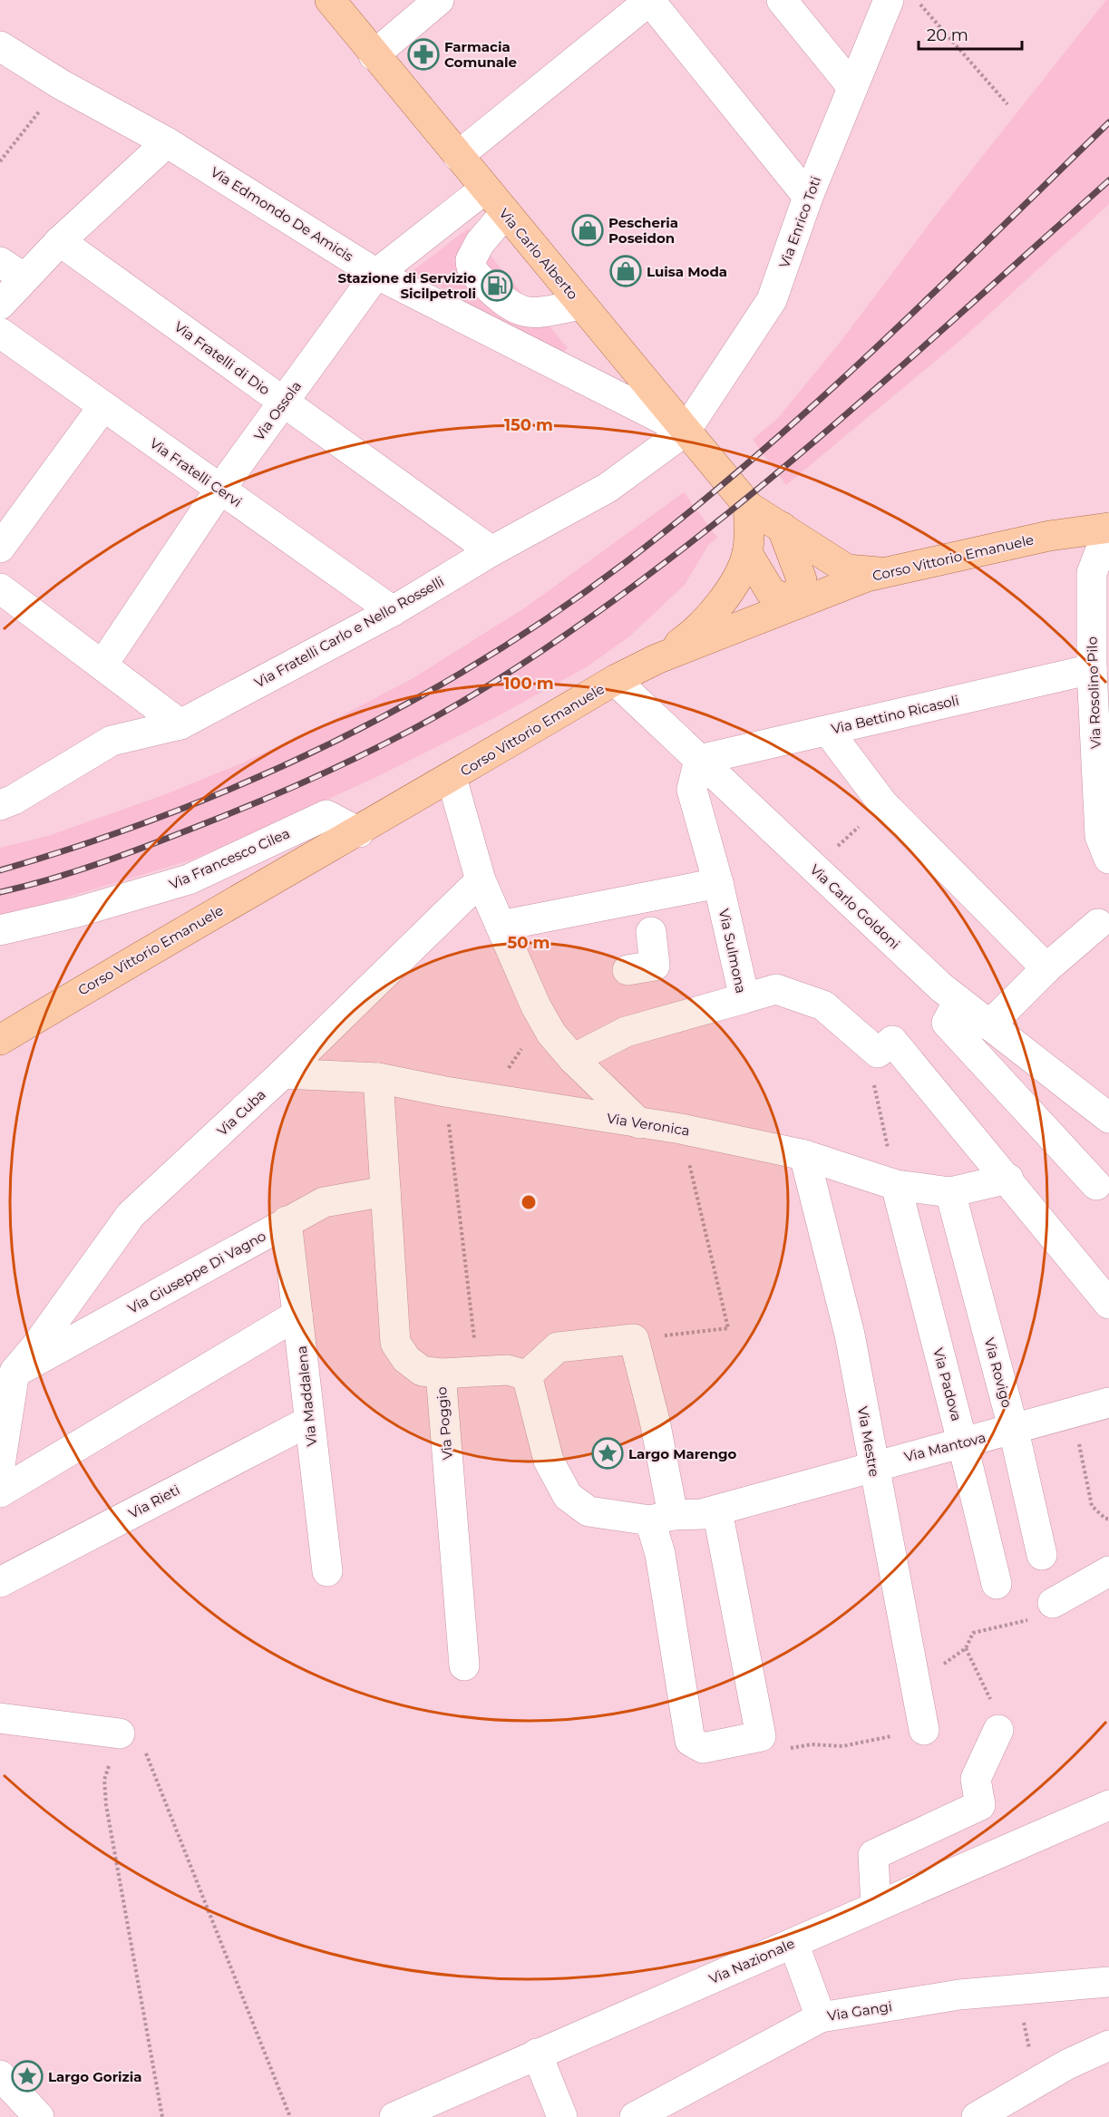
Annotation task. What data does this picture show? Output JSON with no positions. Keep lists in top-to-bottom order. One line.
{"streets":{"main road":["Via Carlo Alberto","Corso Vittorio Emanuele"],"street":["Via Edmondo De Amicis","Via Enrico Toti","Via Fratelli di Dio","Via Ossola","Via Fratelli Cervi","Via Fratelli Carlo e Nello Rosselli","Via Rosolino Pilo","Via Bettino Ricasoli","Via Francesco Cilea","Via Carlo Goldoni","Via Sulmona","Via Cuba","Via Veronica","Via Giuseppe Di Vagno","Via Rovigo","Via Padova","Via Maddalena","Via Poggio","Via Mestre","Via Mantova","Via Rieti","Via Nazionale","Via Gangi"]},"crossings":[["Via Edmondo De Amicis","Via Enrico Toti"],["Via Edmondo De Amicis","Via Carlo Alberto"],["Via Edmondo De Amicis","Via Ossola"],["Via Edmondo De Amicis","Via Fratelli Carlo e Nello Rosselli"],["Via Enrico Toti","Via Carlo Alberto"],["Via Enrico Toti","Via Fratelli Carlo e Nello Rosselli"],["Via Carlo Alberto","Via Ossola"],["Via Carlo Alberto","Corso Vittorio Emanuele"],["Via Carlo Alberto","Via Fratelli Carlo e Nello Rosselli"],["Via Fratelli di Dio","Via Ossola"],["Via Fratelli di Dio","Via Fratelli Carlo e Nello Rosselli"],["Via Ossola","Via Fratelli Cervi"],["Via Fratelli Cervi","Via Fratelli Carlo e Nello Rosselli"],["Corso Vittorio Emanuele","Via Rosolino Pilo"],["Corso Vittorio Emanuele","Via Francesco Cilea"],["Corso Vittorio Emanuele","Via Carlo Goldoni"],["Via Rosolino Pilo","Via Bettino Ricasoli"],["Via Bettino Ricasoli","Via Carlo Goldoni"],["Via Bettino Ricasoli","Via Sulmona"],["Via Carlo Goldoni","Via Sulmona"],["Via Cuba","Via Veronica"],["Via Cuba","Via Giuseppe Di Vagno"],["Via Veronica","Via Rovigo"],["Via Veronica","Via Padova"],["Via Veronica","Via Poggio"],["Via Veronica","Via Mestre"],["Via Giuseppe Di Vagno","Via Maddalena"],["Via Giuseppe Di Vagno","Via Poggio"],["Via Rovigo","Via Mantova"],["Via Padova","Via Mantova"],["Via Maddalena","Via Rieti"],["Via Mestre","Via Mantova"]],"places":{"pharmacy":["Farmacia Comunale"],"shop":["Pescheria Poseidon","Luisa Moda"],"fuel station":["Stazione di Servizio Sicilpetroli"],"place":["Largo Marengo","Largo Gorizia"]},"scale_bar":"20 m","rings":["150 m","100 m","50 m"]}
